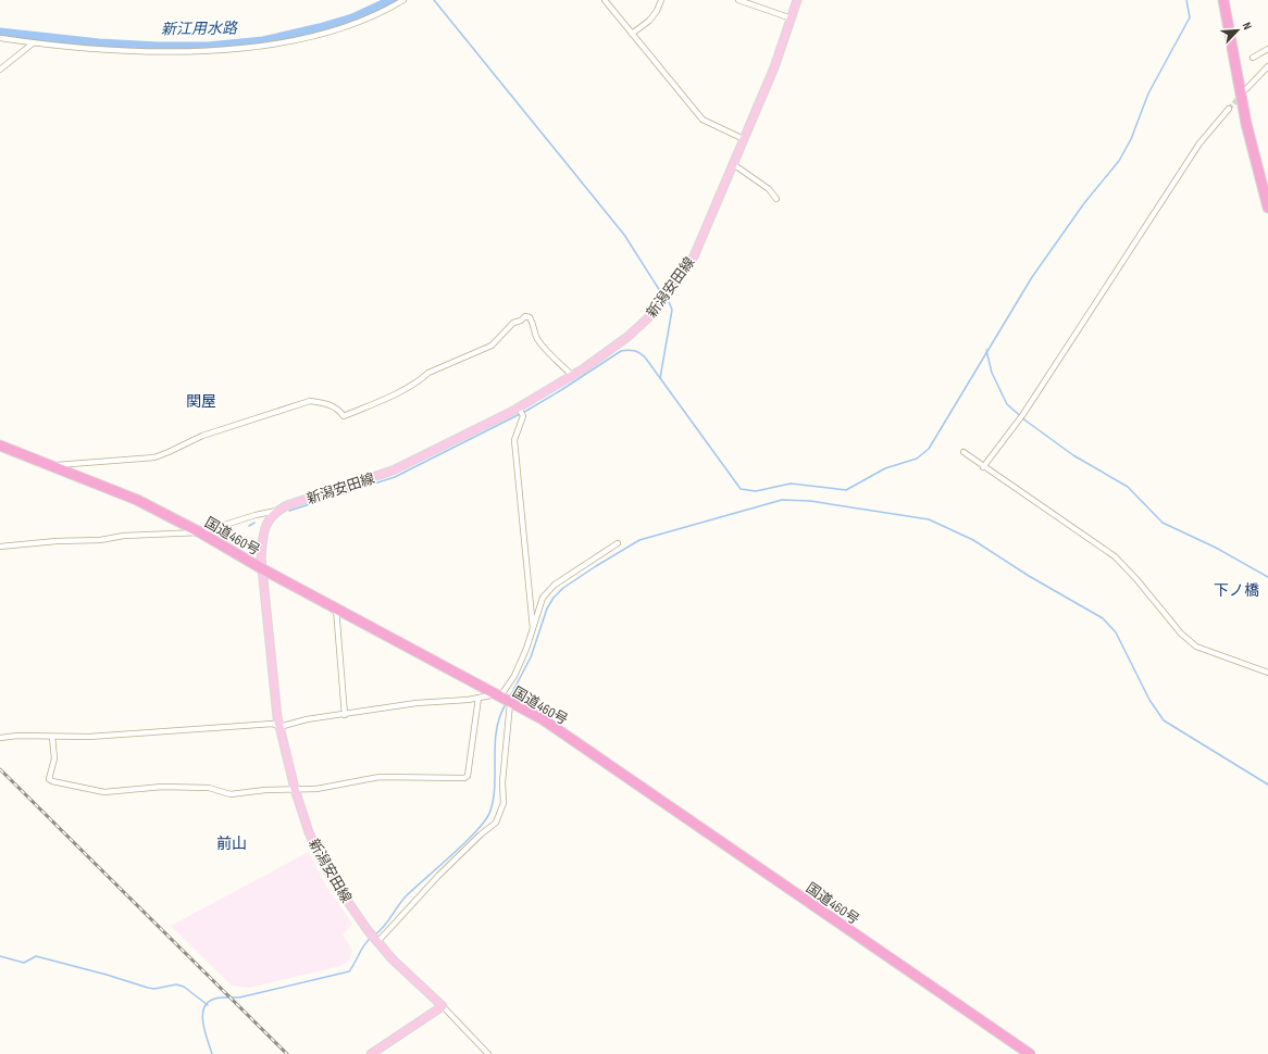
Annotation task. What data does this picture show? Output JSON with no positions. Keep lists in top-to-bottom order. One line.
{"streets":{"highway":["国道460号"],"main road":["新潟安田線"]},"crossings":[["新潟安田線","国道460号"]],"districts":["関屋","下ノ橋","前山"],"water":["新江用水路"],"north":"top right"}
